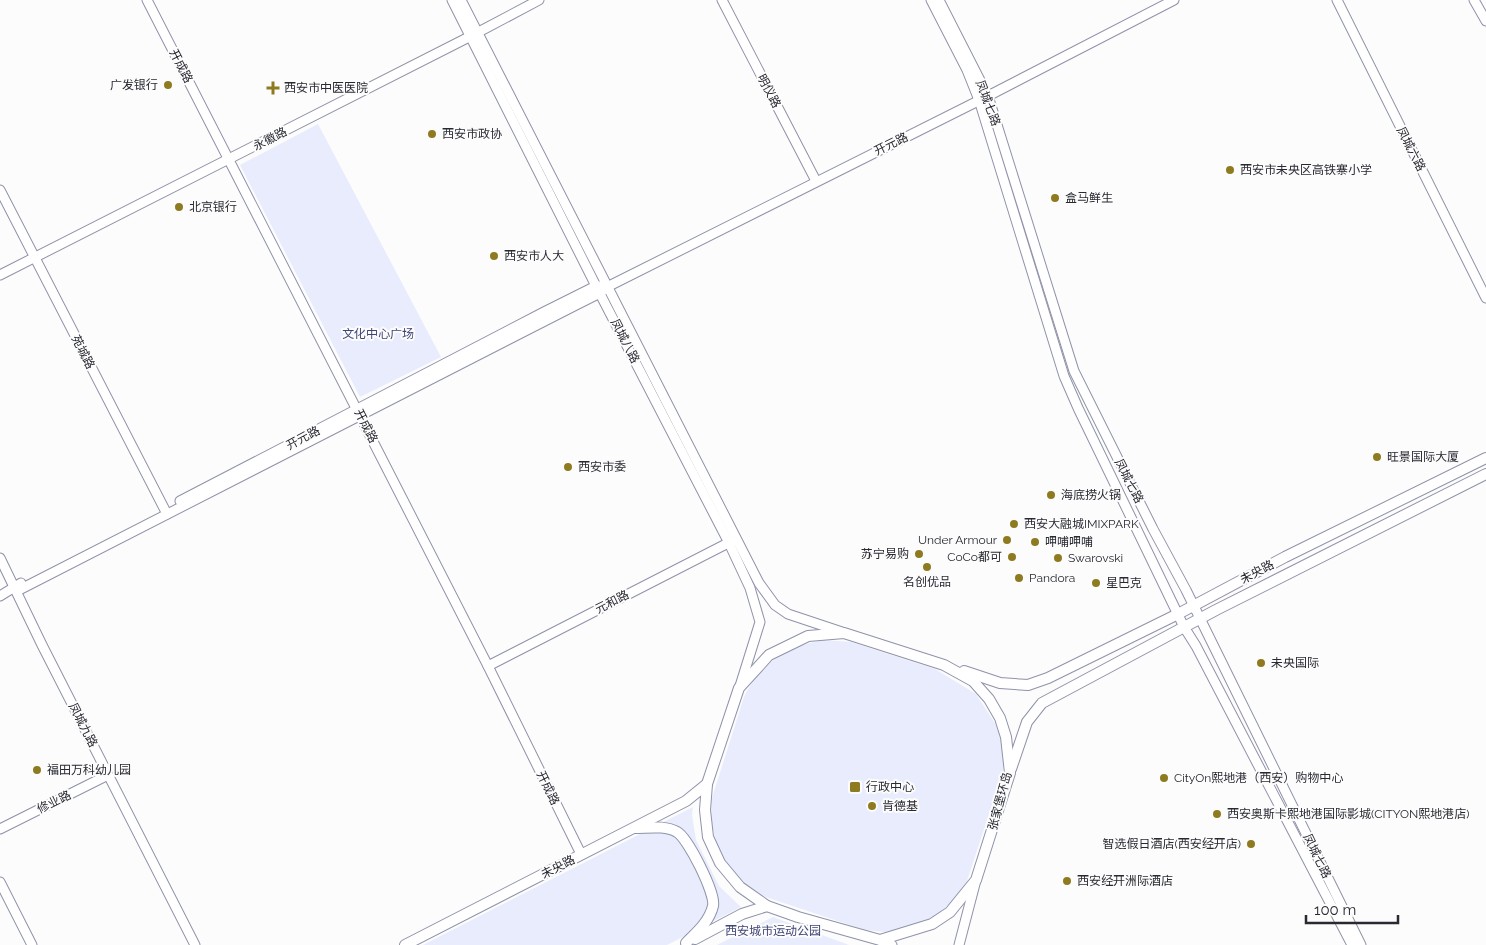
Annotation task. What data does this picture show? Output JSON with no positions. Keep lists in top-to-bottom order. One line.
{"streets":{"main road":["未央路","张家堡环岛"],"street":["开成路","明仪路","凤城七路","永徽路","开元路","凤城六路","凤城八路","苑城路","元和路","凤城九路","修业路"]},"crossings":[["开成路","永徽路"],["开成路","开元路"],["开成路","未央路"],["开成路","元和路"],["明仪路","开元路"],["凤城七路","开元路"],["凤城七路","未央路"],["永徽路","凤城八路"],["永徽路","苑城路"],["开元路","凤城八路"],["开元路","苑城路"],["开元路","凤城九路"],["凤城八路","元和路"],["凤城八路","张家堡环岛"],["未央路","张家堡环岛"],["凤城九路","修业路"]],"parks":["文化中心广场","西安城市运动公园"],"places":{"other":["广发银行","西安市政协","西安市未央区高铁寨小学","盒马鲜生","北京银行","西安市人大","旺景国际大厦","西安市委","海底捞火锅","西安大融城IMIXPARK","Under Armour","呷哺呷哺","苏宁易购","CoCo都可","Swarovski","名创优品","Pandora","星巴克","未央国际","福田万科幼儿园","CityOn熙地港（西安）购物中心","肯德基","西安奥斯卡熙地港国际影城(CITYON熙地港店)","智选假日酒店(西安经开店)","西安经开洲际酒店"],"health":["西安市中医医院"],"transit":["行政中心"]},"scale_bar":"100 m"}
